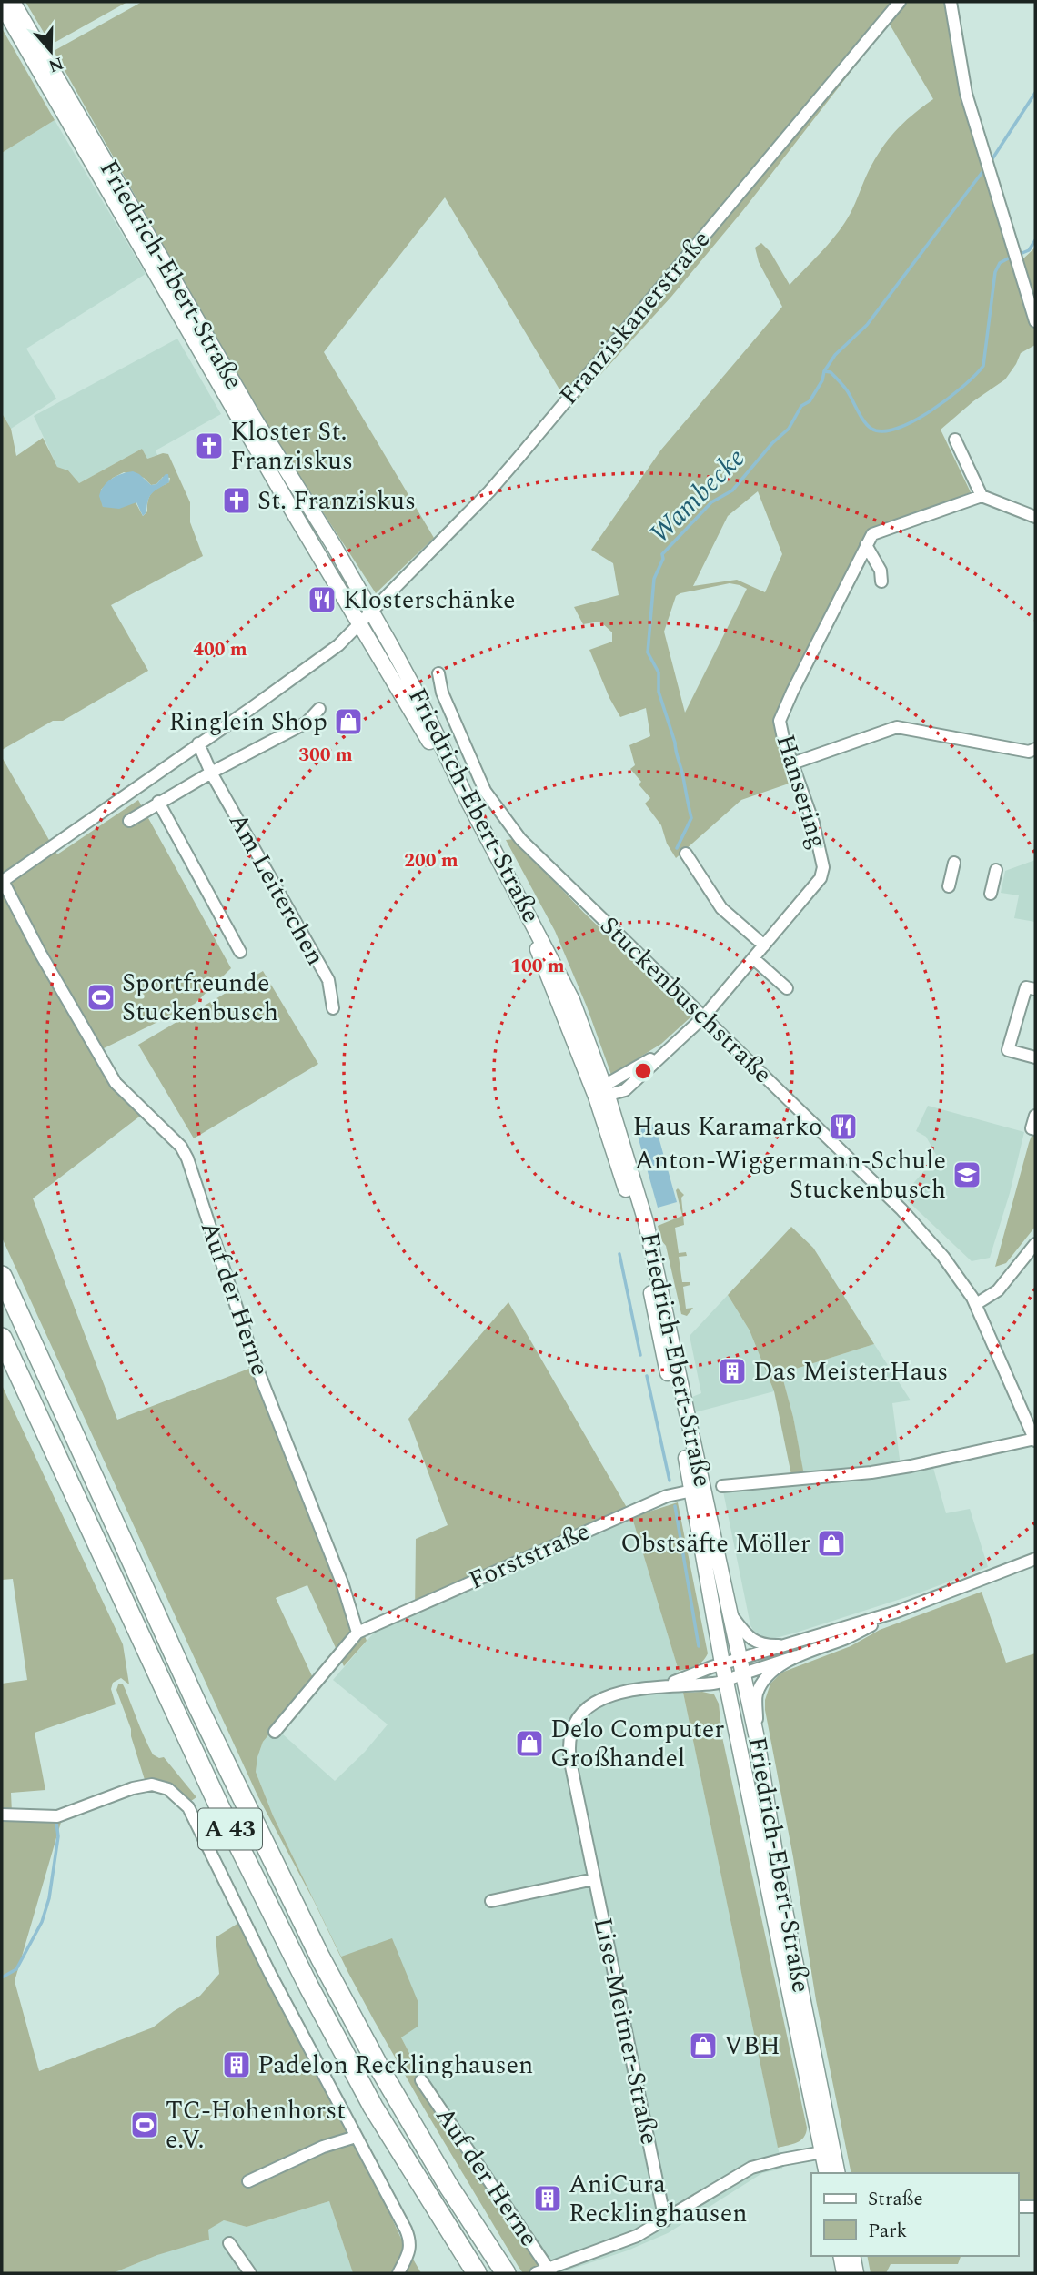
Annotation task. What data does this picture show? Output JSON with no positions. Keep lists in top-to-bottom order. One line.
{"streets":{"highway":["A 43"],"main road":["Friedrich-Ebert-Straße"],"street":["Franziskanerstraße","Hansering","Am Leiterchen","Stuckenbuschstraße","Auf der Herne","Forststraße","Lise-Meitner-Straße"]},"crossings":[["Friedrich-Ebert-Straße","Franziskanerstraße"],["Friedrich-Ebert-Straße","Hansering"],["Friedrich-Ebert-Straße","Forststraße"],["Friedrich-Ebert-Straße","Lise-Meitner-Straße"],["Hansering","Stuckenbuschstraße"],["Auf der Herne","Forststraße"]],"water":["Wambecke"],"places":{"church":["Kloster St. Franziskus","St. Franziskus"],"restaurant":["Klosterschänke","Haus Karamarko"],"shop":["Ringlein Shop","Obstsäfte Möller","Delo Computer Großhandel","VBH"],"sports":["Sportfreunde Stuckenbusch","TC-Hohenhorst e.V."],"school or university":["Anton-Wiggermann-Schule Stuckenbusch"],"building":["Das MeisterHaus","Padelon Recklinghausen","AniCura Recklinghausen"]},"legend":["Straße","Park"],"north":"bottom","rings":["400 m","300 m","200 m","100 m"]}
